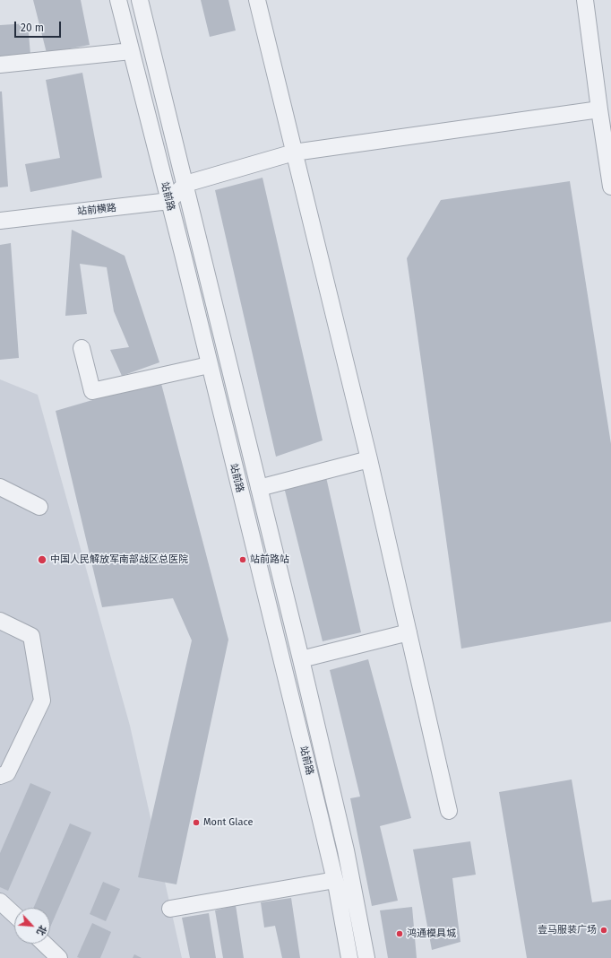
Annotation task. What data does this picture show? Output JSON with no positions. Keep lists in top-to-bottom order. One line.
{"streets":{"street":["站前路","站前横路"]},"crossings":[["站前路","站前横路"]],"places":["中国人民解放军南部战区总医院","站前路站","Mont Glace","壹马服装广场","鸿通模具城"],"scale_bar":"20 m","north":"bottom right"}
